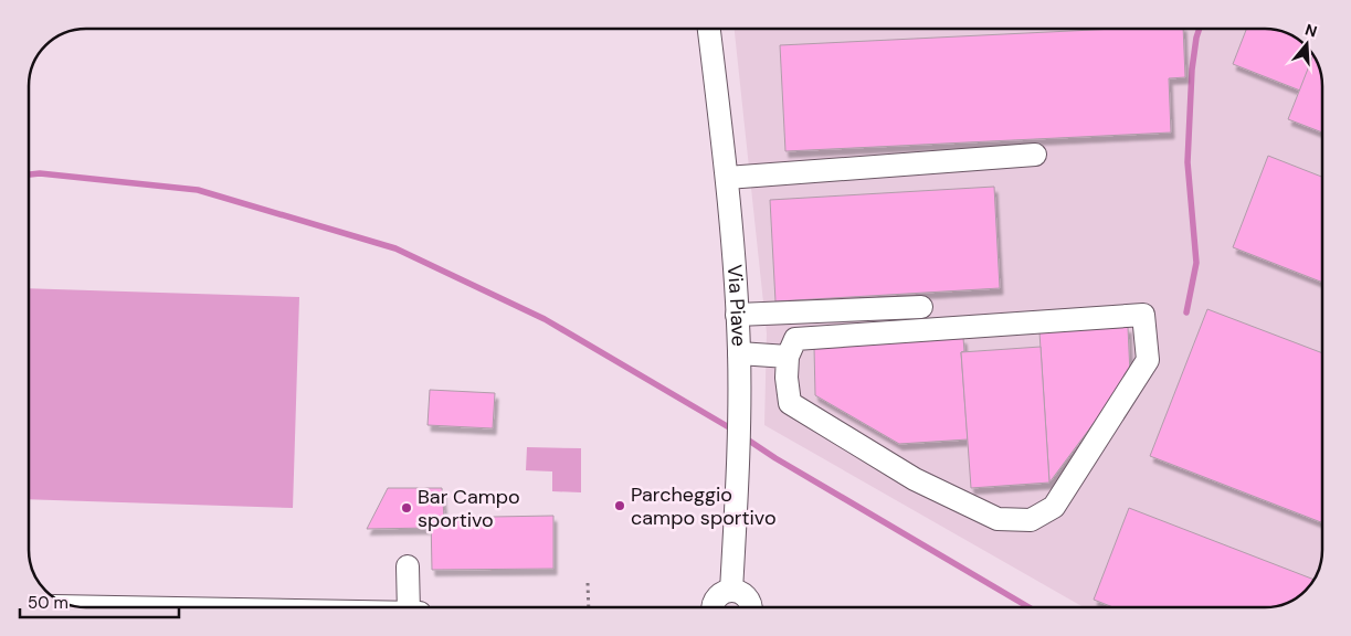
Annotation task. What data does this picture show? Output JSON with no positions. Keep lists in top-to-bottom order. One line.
{"streets":{"street":["Via Piave"]},"places":["Parcheggio campo sportivo","Bar Campo sportivo"],"scale_bar":"50 m","north":"top"}
